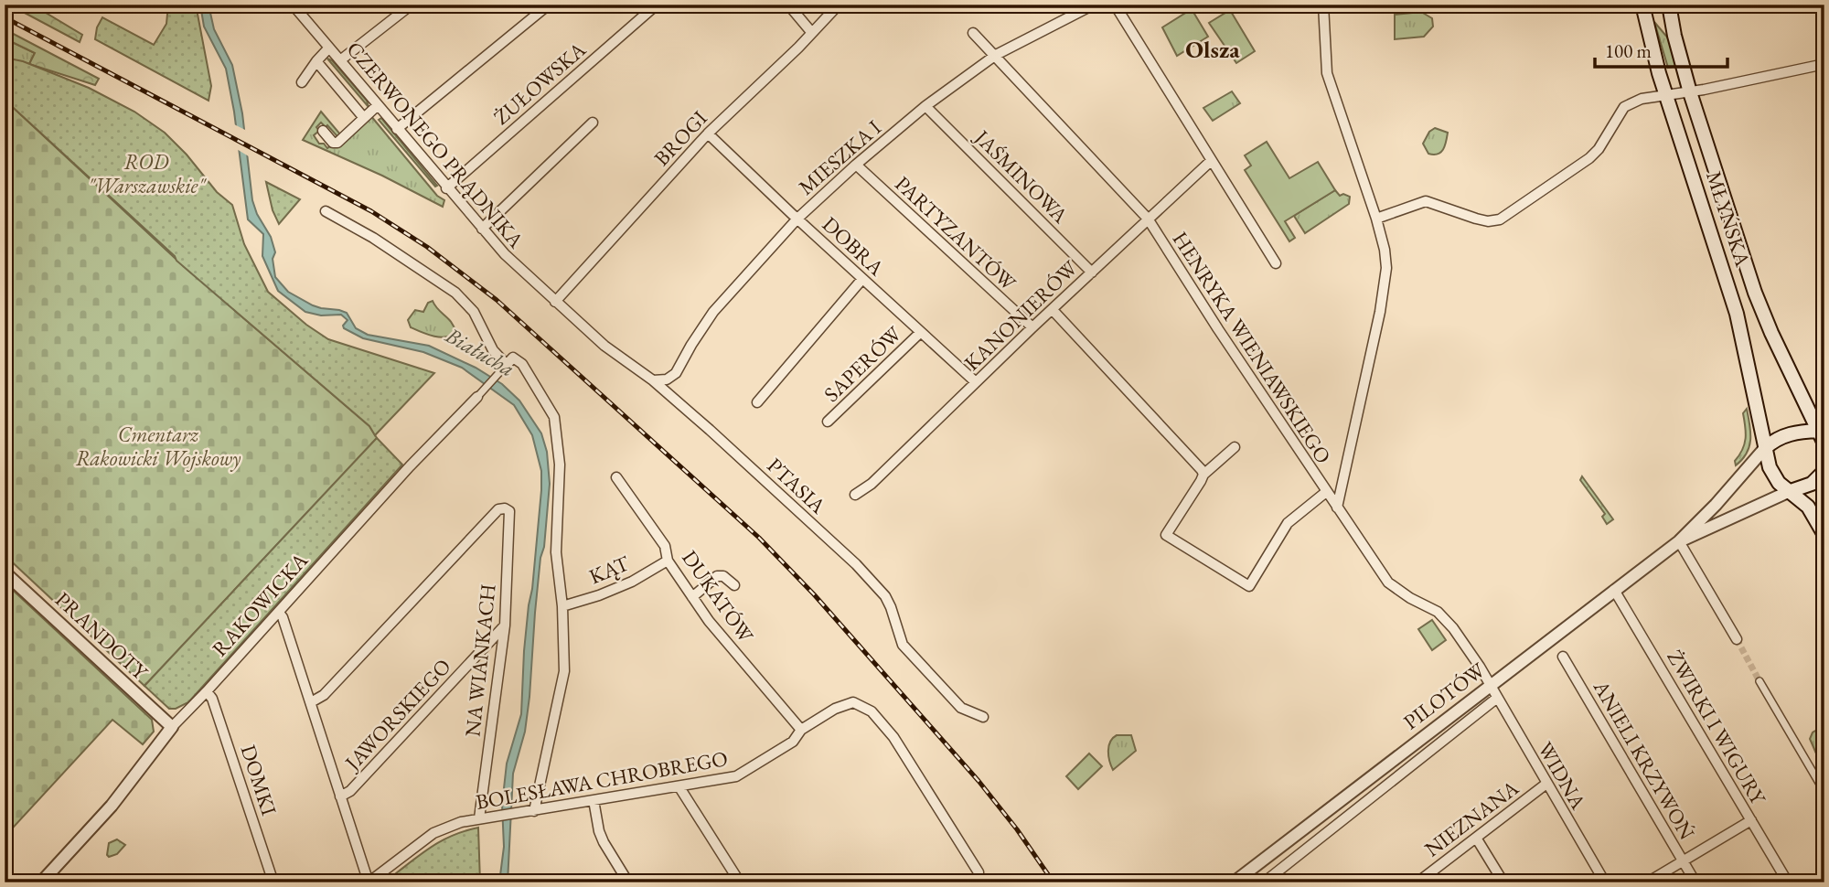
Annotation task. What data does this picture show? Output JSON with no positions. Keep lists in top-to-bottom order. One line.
{"streets":{"main road":["MŁYŃSKA"],"street":["ŻUŁOWSKA","BROGI","CZERWONEGO PRĄDNIKA","MIESZKA I","JAŚMINOWA","PARTYZANTÓW","DOBRA","KANONIERÓW","HENRYKA WIENIAWSKIEGO","SAPERÓW","PTASIA","KĄT","DUKATÓW","RAKOWICKA","PRANDOTY","NA WIANKACH","PILOTÓW","JAWORSKIEGO","ŻWIRKI I WIGURY","ANIELI KRZYWOŃ","WIDNA","DOMKI","BOLESŁAWA CHROBREGO","NIEZNANA"]},"crossings":[["ŻUŁOWSKA","CZERWONEGO PRĄDNIKA"],["BROGI","CZERWONEGO PRĄDNIKA"],["BROGI","DOBRA"],["BROGI","PTASIA"],["CZERWONEGO PRĄDNIKA","PTASIA"],["MIESZKA I","JAŚMINOWA"],["MIESZKA I","PARTYZANTÓW"],["MIESZKA I","DOBRA"],["MIESZKA I","HENRYKA WIENIAWSKIEGO"],["MIESZKA I","PTASIA"],["JAŚMINOWA","KANONIERÓW"],["MŁYŃSKA","PILOTÓW"],["PARTYZANTÓW","KANONIERÓW"],["DOBRA","KANONIERÓW"],["DOBRA","SAPERÓW"],["KANONIERÓW","HENRYKA WIENIAWSKIEGO"],["HENRYKA WIENIAWSKIEGO","PILOTÓW"],["HENRYKA WIENIAWSKIEGO","WIDNA"],["KĄT","DUKATÓW"],["DUKATÓW","BOLESŁAWA CHROBREGO"],["RAKOWICKA","PRANDOTY"],["RAKOWICKA","DOMKI"],["NA WIANKACH","JAWORSKIEGO"],["NA WIANKACH","BOLESŁAWA CHROBREGO"],["PILOTÓW","ŻWIRKI I WIGURY"],["PILOTÓW","WIDNA"],["WIDNA","NIEZNANA"]],"districts":["Olsza"],"water":["Białucha"],"parks":["ROD \"Warszawskie\"","Cmentarz Rakowicki Wojskowy"],"scale_bar":"100 m"}
